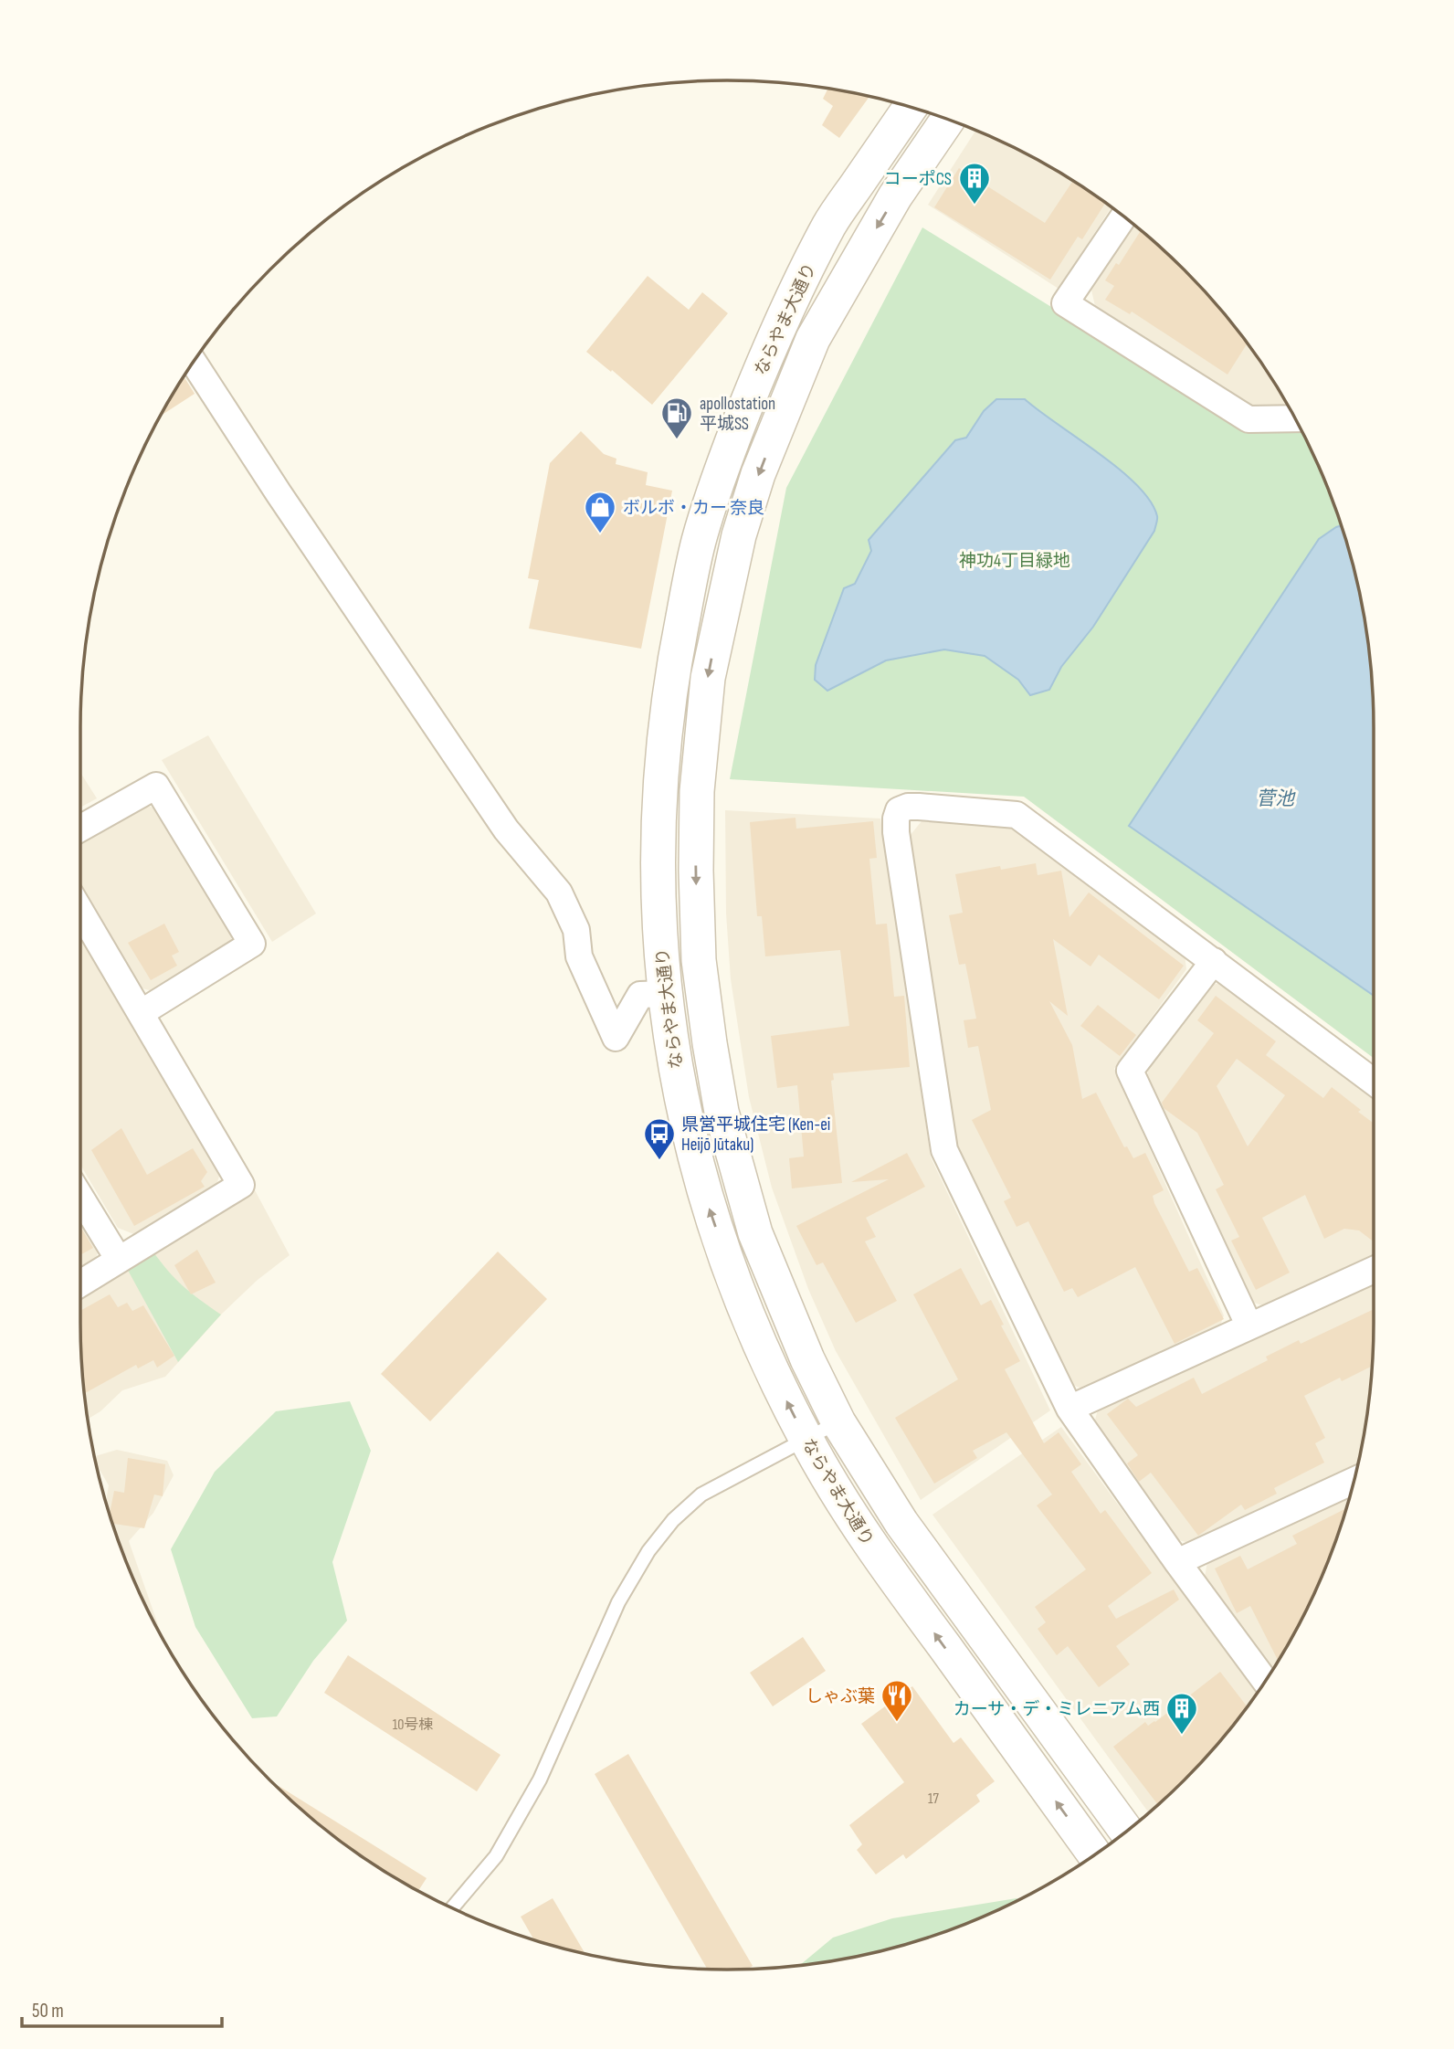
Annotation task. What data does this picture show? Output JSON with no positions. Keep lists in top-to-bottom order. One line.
{"streets":{"street":["ならやま大通り"]},"water":["菅池"],"parks":["神功4丁目緑地"],"places":{"building":["コーポCS","カーサ・デ・ミレニアム西"],"fuel station":["apollostation 平城SS"],"shop":["ボルボ・カー 奈良"],"bus stop":["県営平城住宅 (Ken-ei Heijō Jūtaku)"],"restaurant":["しゃぶ葉"]},"house_numbers":["10号棟","17"],"scale_bar":"50 m"}
